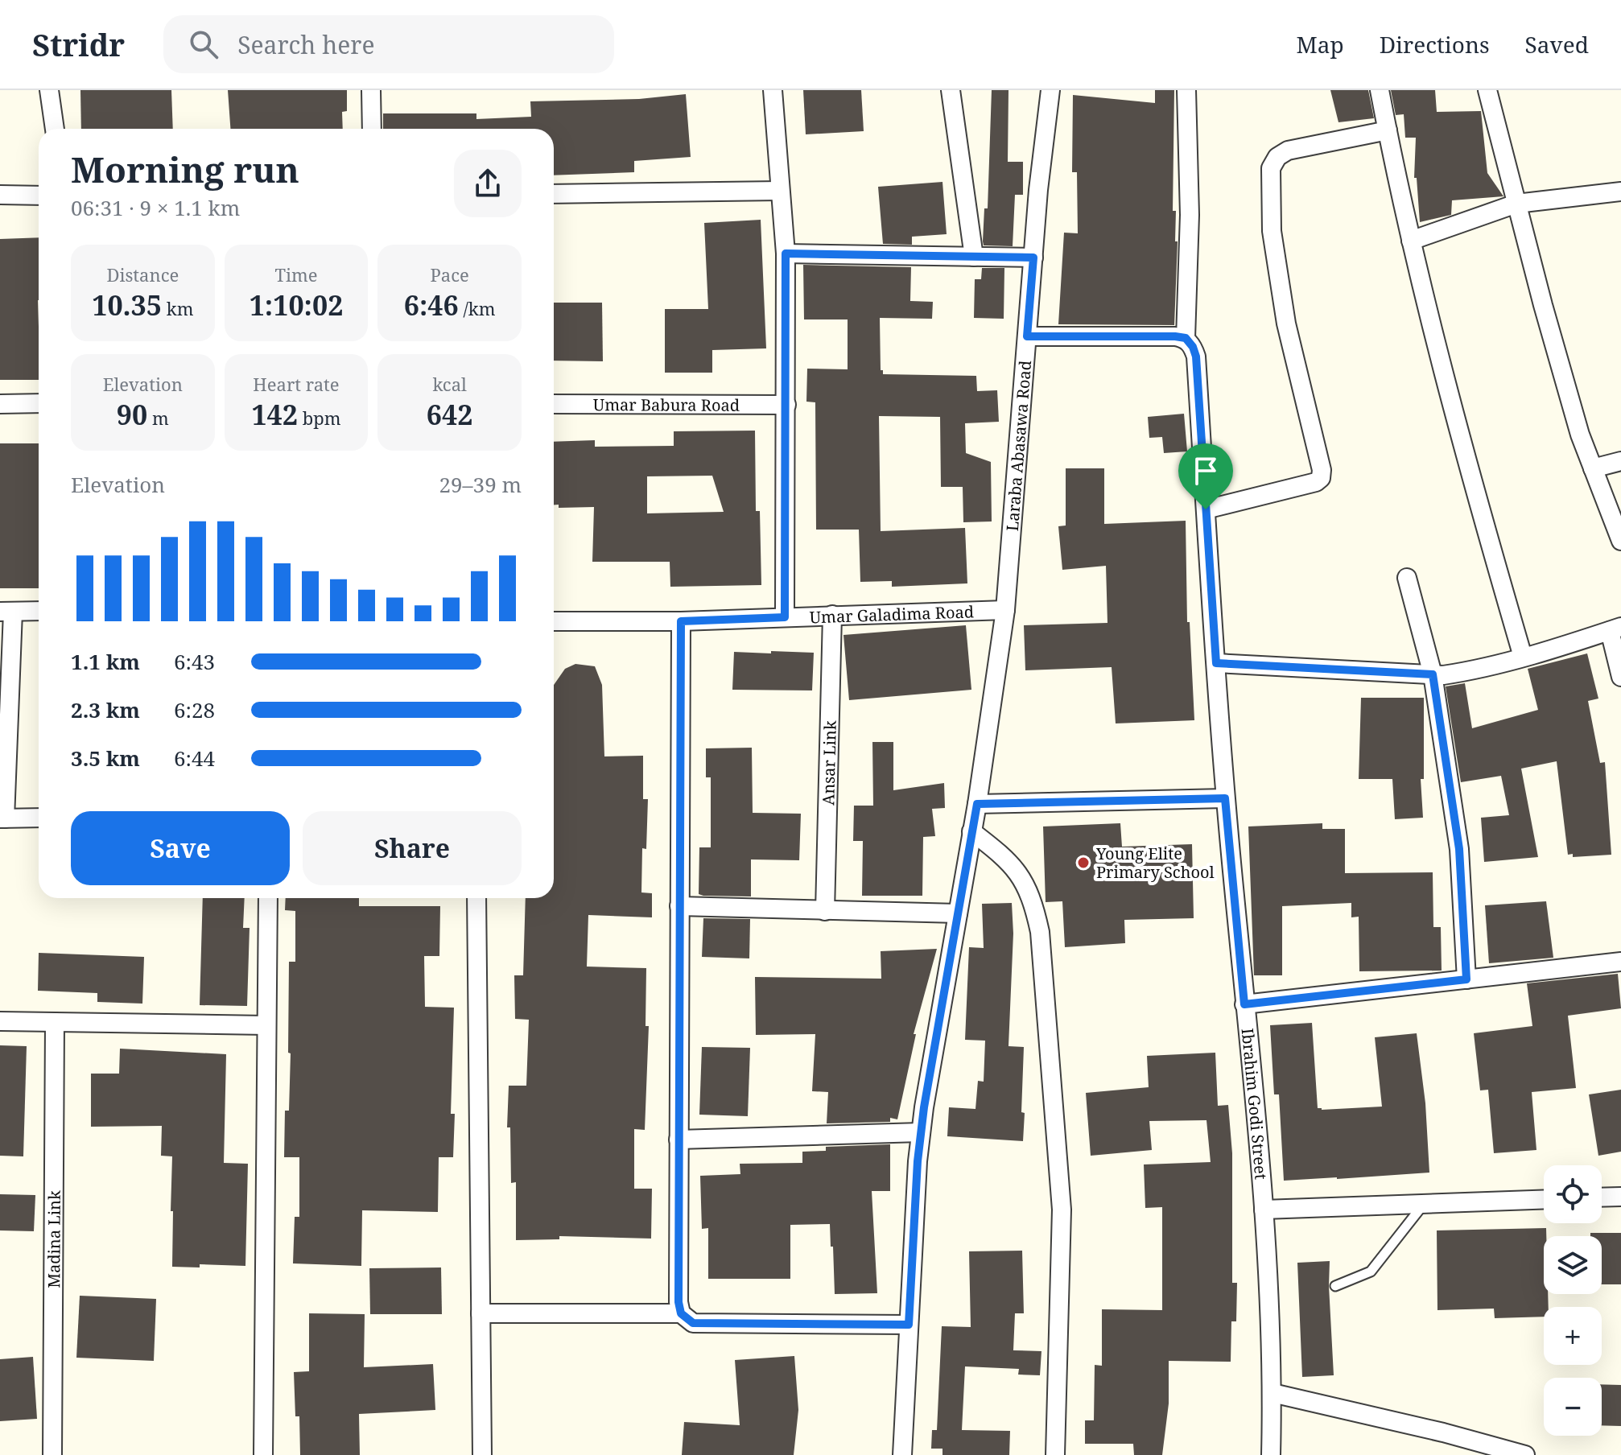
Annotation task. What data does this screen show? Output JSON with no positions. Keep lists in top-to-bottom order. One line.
{"streets":{"street":["Umar Babura Road","Laraba Abasawa Road","Umar Galadima Road","Ansar Link","Ibrahim Godi Street","Madina Link"]},"crossings":[["Laraba Abasawa Road","Umar Galadima Road"],["Umar Galadima Road","Ansar Link"]],"places":["Young Elite Primary School"],"page":{"header":"Stridr","search":"Search here","nav":["Map","Directions","Saved"],"heading":["Morning run","06:31 · 9 × 1.1 km"],"stats":[["Distance","10.35 km"],["Time","1:10:02"],["Pace","6:46 /km"],["Elevation","90 m"],["Heart rate","142 bpm"],["kcal","642"]],"chart":["Elevation","29–39 m"],"list":[{"name":"1.1 km","note":"6:43"},{"name":"2.3 km","note":"6:28"},{"name":"3.5 km","note":"6:44"}],"buttons":["Save","Share"],"map_buttons":["+","−"]}}
